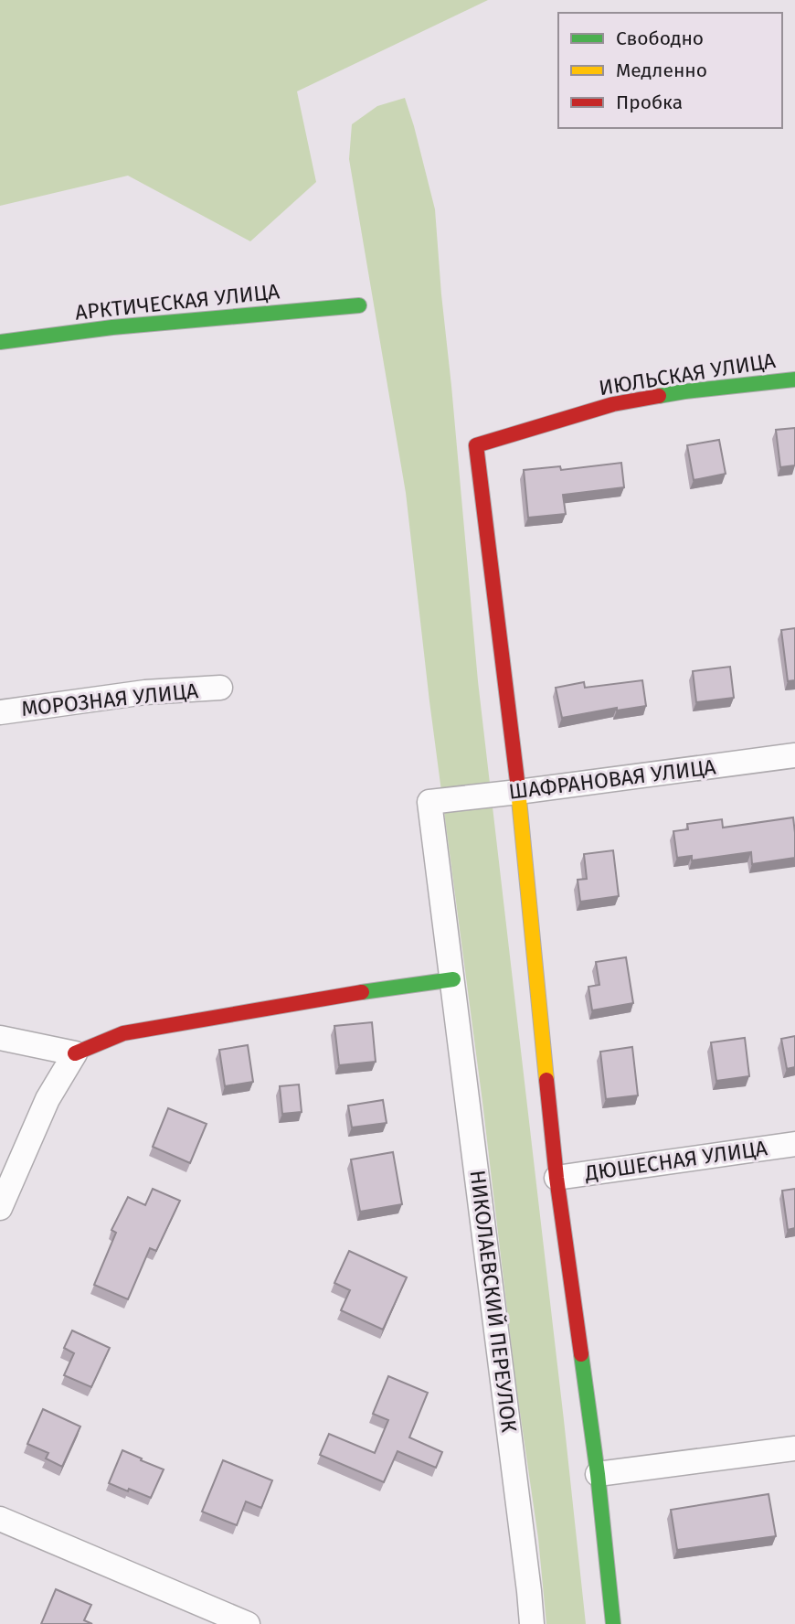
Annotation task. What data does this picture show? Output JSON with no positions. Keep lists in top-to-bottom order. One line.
{"streets":{"street":["АРКТИЧЕСКАЯ УЛИЦА","ИЮЛЬСКАЯ УЛИЦА","МОРОЗНАЯ УЛИЦА","ШАФРАНОВАЯ УЛИЦА","ДЮШЕСНАЯ УЛИЦА","НИКОЛАЕВСКИЙ ПЕРЕУЛОК"]},"crossings":[["ИЮЛЬСКАЯ УЛИЦА","ШАФРАНОВАЯ УЛИЦА"],["ШАФРАНОВАЯ УЛИЦА","НИКОЛАЕВСКИЙ ПЕРЕУЛОК"]],"legend":["Свободно","Медленно","Пробка"]}
